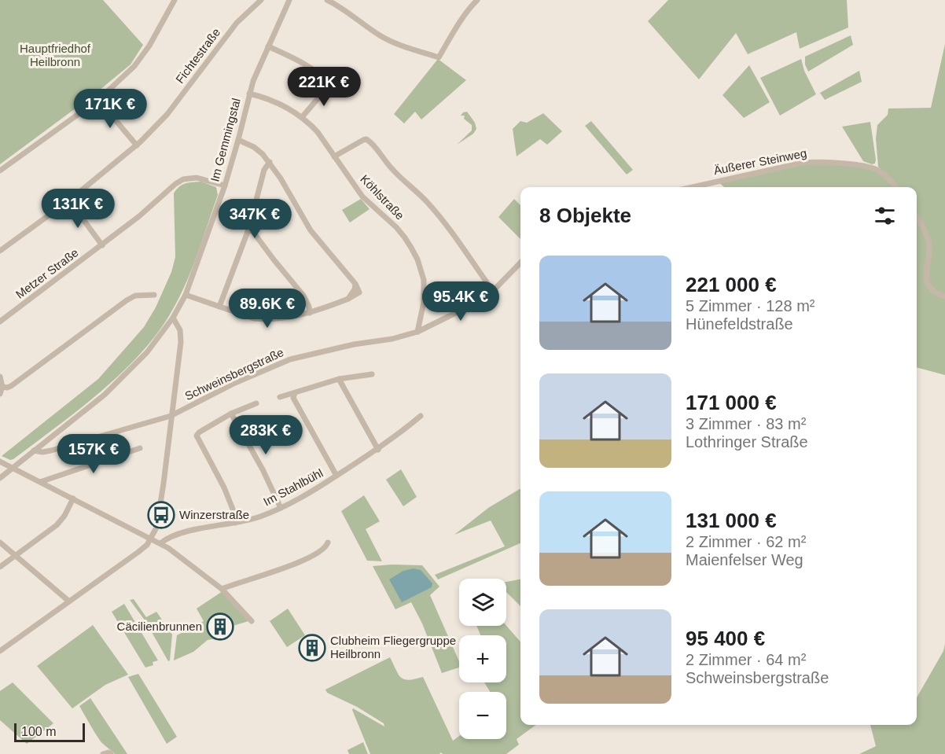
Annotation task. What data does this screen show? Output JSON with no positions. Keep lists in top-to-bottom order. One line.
{"streets":{"street":["Fichtestraße","Im Gemmingstal","Äußerer Steinweg","Köhlstraße","Metzer Straße","Schweinsbergstraße","Im Stahlbühl"]},"crossings":[["Im Gemmingstal","Köhlstraße"],["Im Gemmingstal","Metzer Straße"],["Im Gemmingstal","Schweinsbergstraße"],["Köhlstraße","Schweinsbergstraße"]],"parks":["Hauptfriedhof Heilbronn"],"places":{"bus stop":["Winzerstraße"],"building":["Cäcilienbrunnen","Clubheim Fliegergruppe Heilbronn"]},"scale_bar":"100 m","page":{"price":["221K €","171K €","131K €","347K €","95.4K €","89.6K €","283K €","157K €"],"heading":"8 Objekte","list":[{"name":"221 000 €","note":"5 Zimmer · 128 m² · Hünefeldstraße"},{"name":"171 000 €","note":"3 Zimmer · 83 m² · Lothringer Straße"},{"name":"131 000 €","note":"2 Zimmer · 62 m² · Maienfelser Weg"},{"name":"95 400 €","note":"2 Zimmer · 64 m² · Schweinsbergstraße"}],"map_buttons":["+","−"],"scale":"100 m"}}
